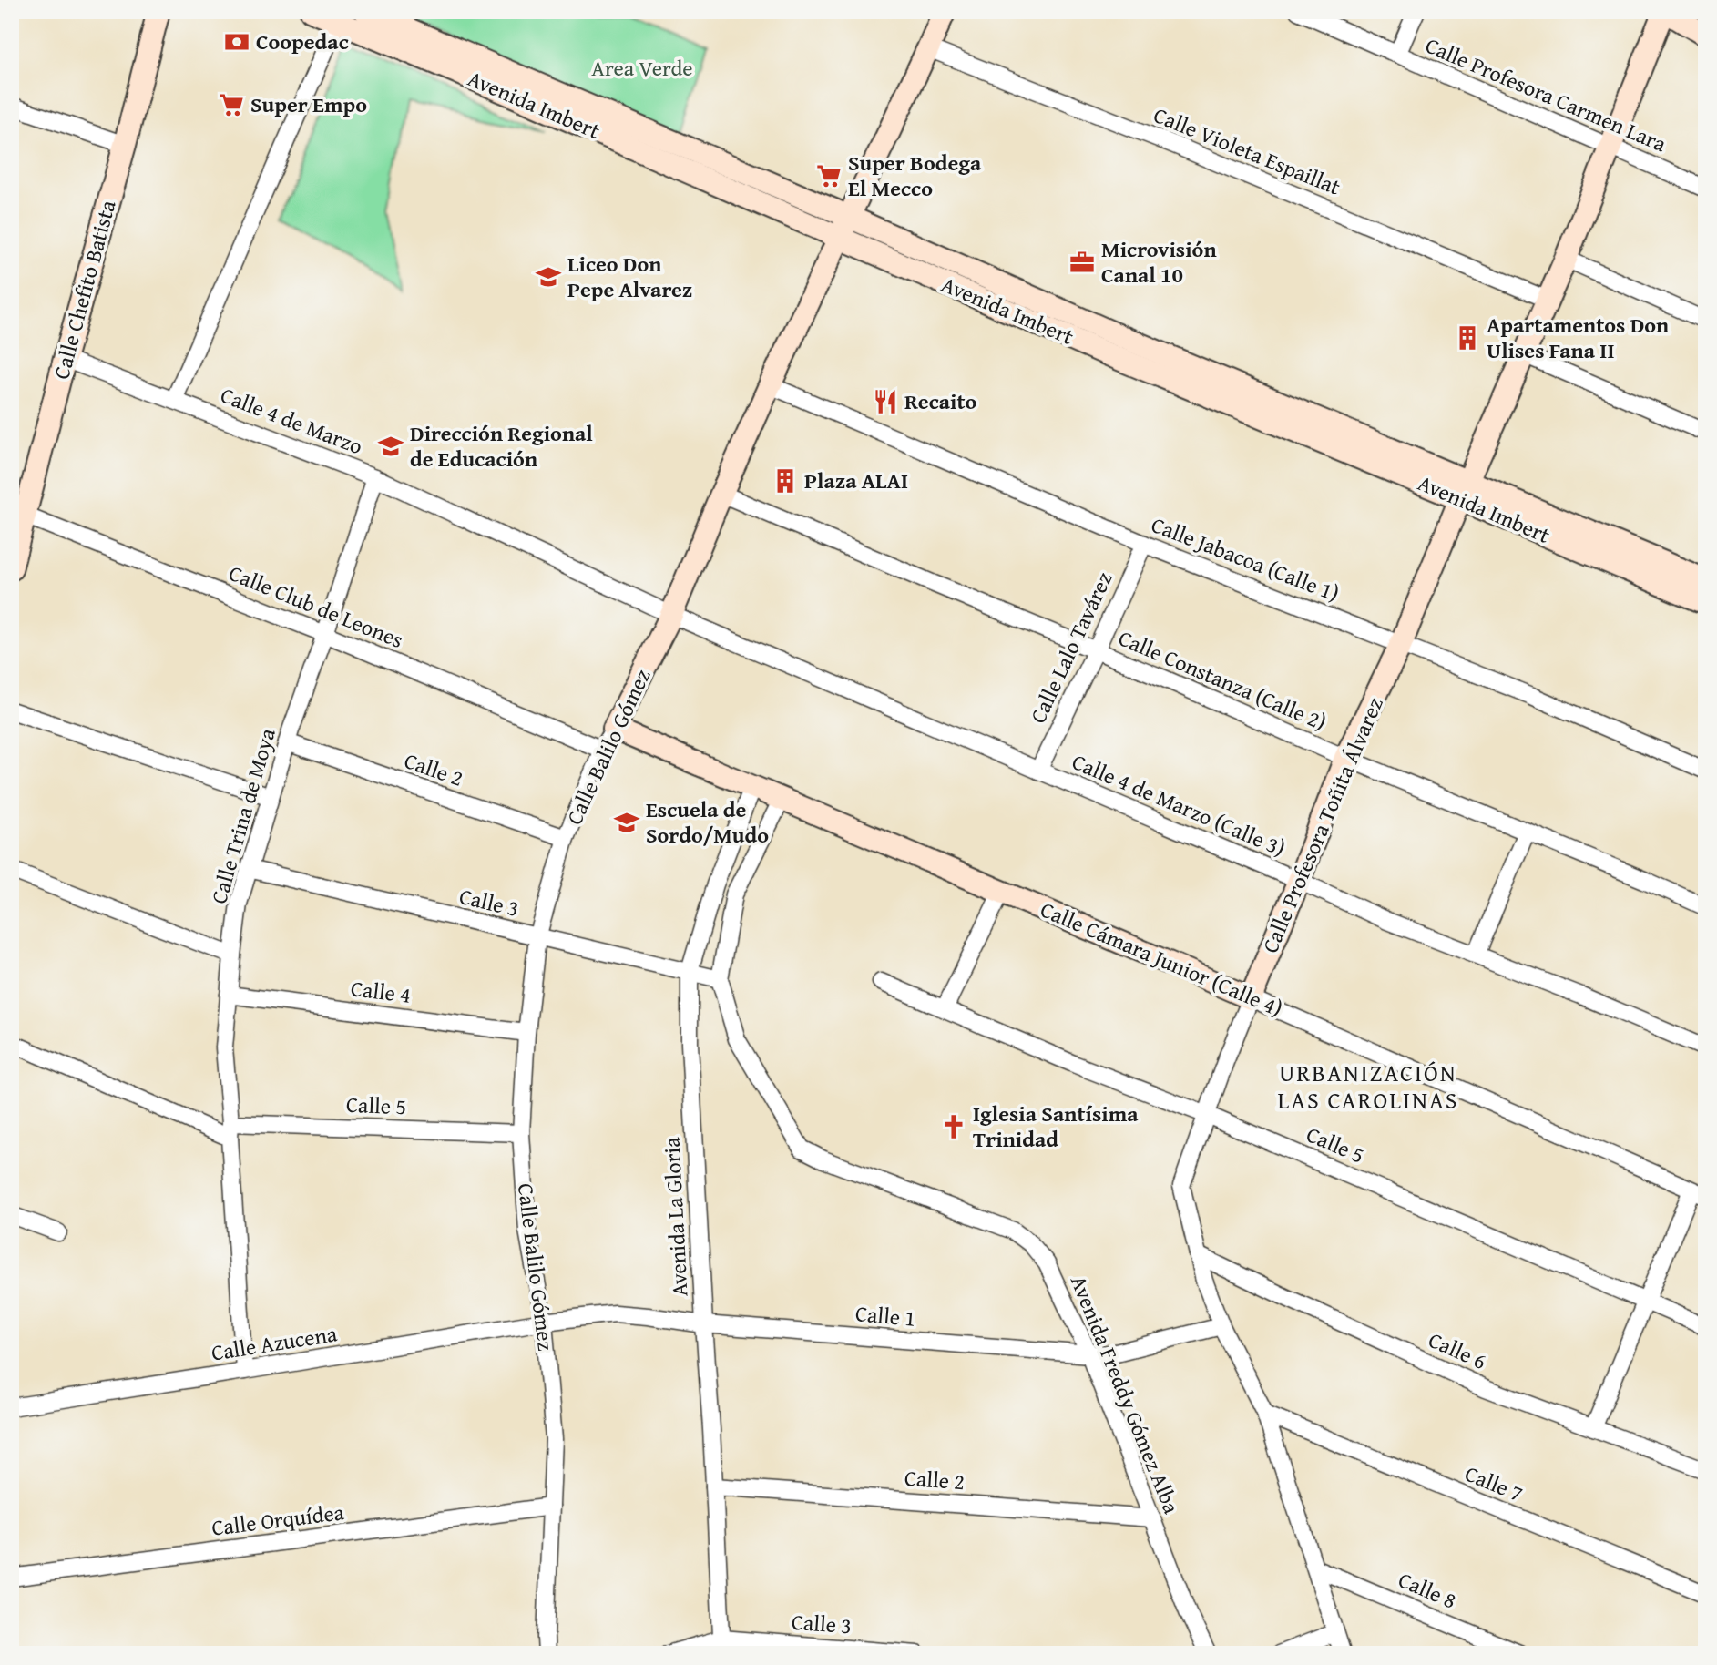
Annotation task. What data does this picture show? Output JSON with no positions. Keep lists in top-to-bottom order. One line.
{"streets":{"street":["Calle Profesora Carmen Lara","Avenida Imbert","Calle Violeta Espaillat","Calle Chefito Batista","Calle 4 de Marzo","Calle Jabacoa (Calle 1)","Calle Club de Leones","Calle Lalo Tavárez","Calle Constanza (Calle 2)","Calle Balilo Gómez","Calle 2","Calle 4 de Marzo (Calle 3)","Calle Trina de Moya","Calle Profesora Toñita Álvarez","Calle 3","Calle Cámara Junior (Calle 4)","Calle 4","Calle 5","Avenida La Gloria","Calle 1","Calle Azucena","Calle 6","Avenida Freddy Gómez Alba","Calle 7","Calle Orquídea","Calle 8"]},"crossings":[["Calle Profesora Carmen Lara","Calle Profesora Toñita Álvarez"],["Avenida Imbert","Calle Balilo Gómez"],["Avenida Imbert","Calle Profesora Toñita Álvarez"],["Calle Violeta Espaillat","Calle Balilo Gómez"],["Calle Violeta Espaillat","Calle Profesora Toñita Álvarez"],["Calle Chefito Batista","Calle 4 de Marzo"],["Calle Chefito Batista","Calle Club de Leones"],["Calle 4 de Marzo","Calle Balilo Gómez"],["Calle 4 de Marzo","Calle 4 de Marzo (Calle 3)"],["Calle 4 de Marzo","Calle Trina de Moya"],["Calle Jabacoa (Calle 1)","Calle Lalo Tavárez"],["Calle Jabacoa (Calle 1)","Calle Balilo Gómez"],["Calle Jabacoa (Calle 1)","Calle Profesora Toñita Álvarez"],["Calle Club de Leones","Calle Balilo Gómez"],["Calle Club de Leones","Calle Trina de Moya"],["Calle Lalo Tavárez","Calle Constanza (Calle 2)"],["Calle Lalo Tavárez","Calle 4 de Marzo (Calle 3)"],["Calle Constanza (Calle 2)","Calle Balilo Gómez"],["Calle Constanza (Calle 2)","Calle Profesora Toñita Álvarez"],["Calle Balilo Gómez","Calle 2"],["Calle Balilo Gómez","Calle 4 de Marzo (Calle 3)"],["Calle Balilo Gómez","Calle 3"],["Calle Balilo Gómez","Calle Cámara Junior (Calle 4)"],["Calle Balilo Gómez","Calle 4"],["Calle Balilo Gómez","Calle 5"],["Calle Balilo Gómez","Calle 1"],["Calle Balilo Gómez","Calle Azucena"],["Calle Balilo Gómez","Calle Orquídea"],["Calle 2","Calle Trina de Moya"],["Calle 2","Avenida La Gloria"],["Calle 2","Avenida Freddy Gómez Alba"],["Calle 4 de Marzo (Calle 3)","Calle Profesora Toñita Álvarez"],["Calle Trina de Moya","Calle 3"],["Calle Trina de Moya","Calle 4"],["Calle Trina de Moya","Calle 5"],["Calle Trina de Moya","Calle Azucena"],["Calle Profesora Toñita Álvarez","Calle Cámara Junior (Calle 4)"],["Calle Profesora Toñita Álvarez","Calle 5"],["Calle Profesora Toñita Álvarez","Calle 1"],["Calle Profesora Toñita Álvarez","Calle 6"],["Calle Profesora Toñita Álvarez","Calle 7"],["Calle Profesora Toñita Álvarez","Calle 8"],["Calle 3","Avenida La Gloria"],["Calle 3","Avenida Freddy Gómez Alba"],["Calle Cámara Junior (Calle 4)","Avenida La Gloria"],["Avenida La Gloria","Calle 1"],["Calle 1","Calle Azucena"],["Calle 1","Avenida Freddy Gómez Alba"]],"districts":["URBANIZACIÓN LAS CAROLINAS"],"parks":["Area Verde"],"places":{"bank":["Coopedac"],"supermarket":["Super Empo","Super Bodega El Mecco"],"office":["Microvisión Canal 10"],"school or university":["Liceo Don Pepe Alvarez","Dirección Regional de Educación","Escuela de Sordo/Mudo"],"building":["Apartamentos Don Ulises Fana II","Plaza ALAI"],"restaurant":["Recaito"],"church":["Iglesia Santísima Trinidad"]}}
